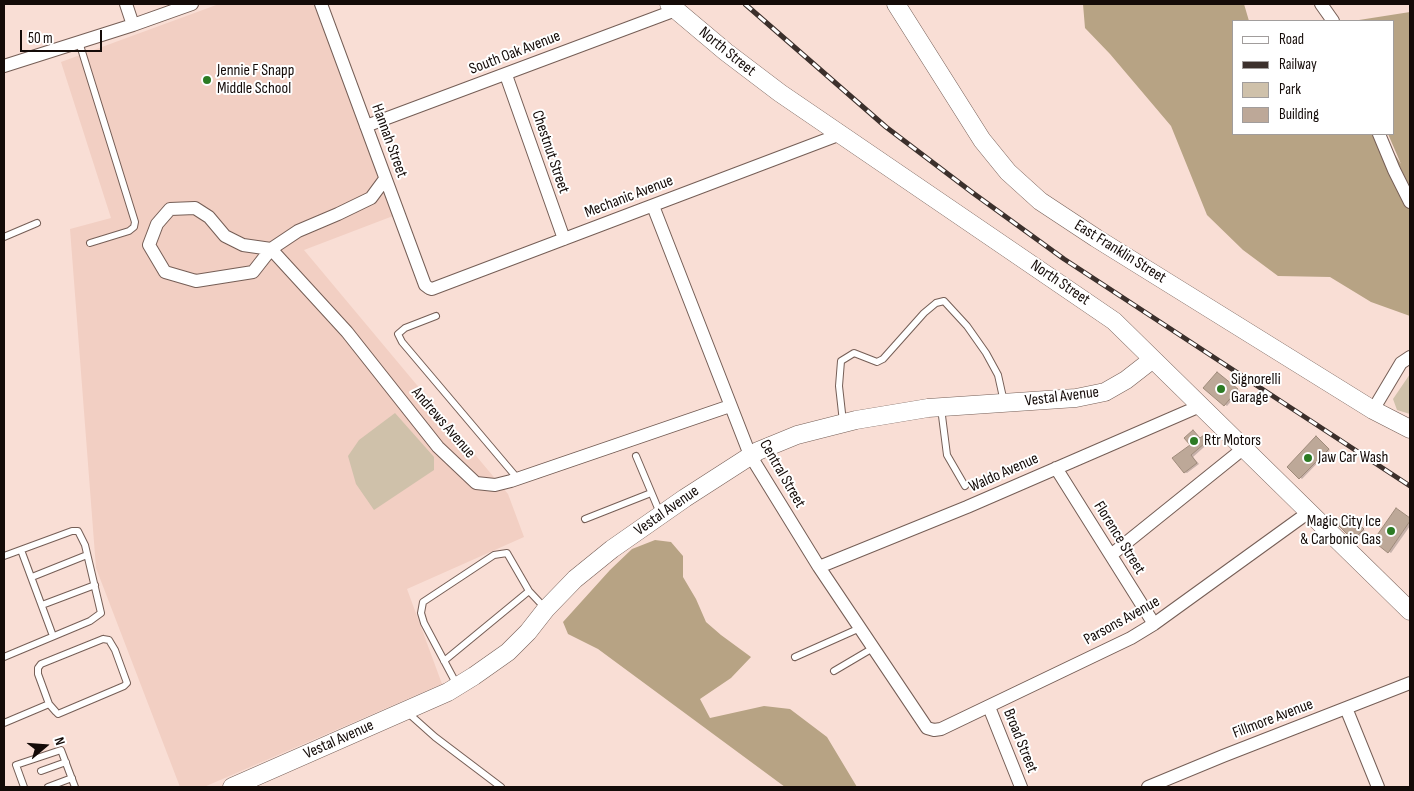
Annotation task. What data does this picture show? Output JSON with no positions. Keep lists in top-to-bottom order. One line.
{"streets":{"street":["North Street","South Oak Avenue","Hannah Street","Chestnut Street","Mechanic Avenue","East Franklin Street","Vestal Avenue","Andrews Avenue","Waldo Avenue","Central Street","Florence Street","Parsons Avenue","Fillmore Avenue","Broad Street"]},"crossings":[["North Street","South Oak Avenue"],["North Street","Mechanic Avenue"],["North Street","Vestal Avenue"],["North Street","Waldo Avenue"],["North Street","Parsons Avenue"],["South Oak Avenue","Hannah Street"],["South Oak Avenue","Chestnut Street"],["Hannah Street","Mechanic Avenue"],["Chestnut Street","Mechanic Avenue"],["Mechanic Avenue","Central Street"],["Vestal Avenue","Central Street"],["Andrews Avenue","Central Street"],["Waldo Avenue","Central Street"],["Waldo Avenue","Florence Street"],["Central Street","Parsons Avenue"],["Florence Street","Parsons Avenue"],["Parsons Avenue","Broad Street"]],"places":["Jennie F Snapp Middle School","Signorelli Garage","Rtr Motors","Jaw Car Wash","Magic City Ice & Carbonic Gas"],"legend":["Road","Railway","Park","Building"],"scale_bar":"50 m","north":"right"}
